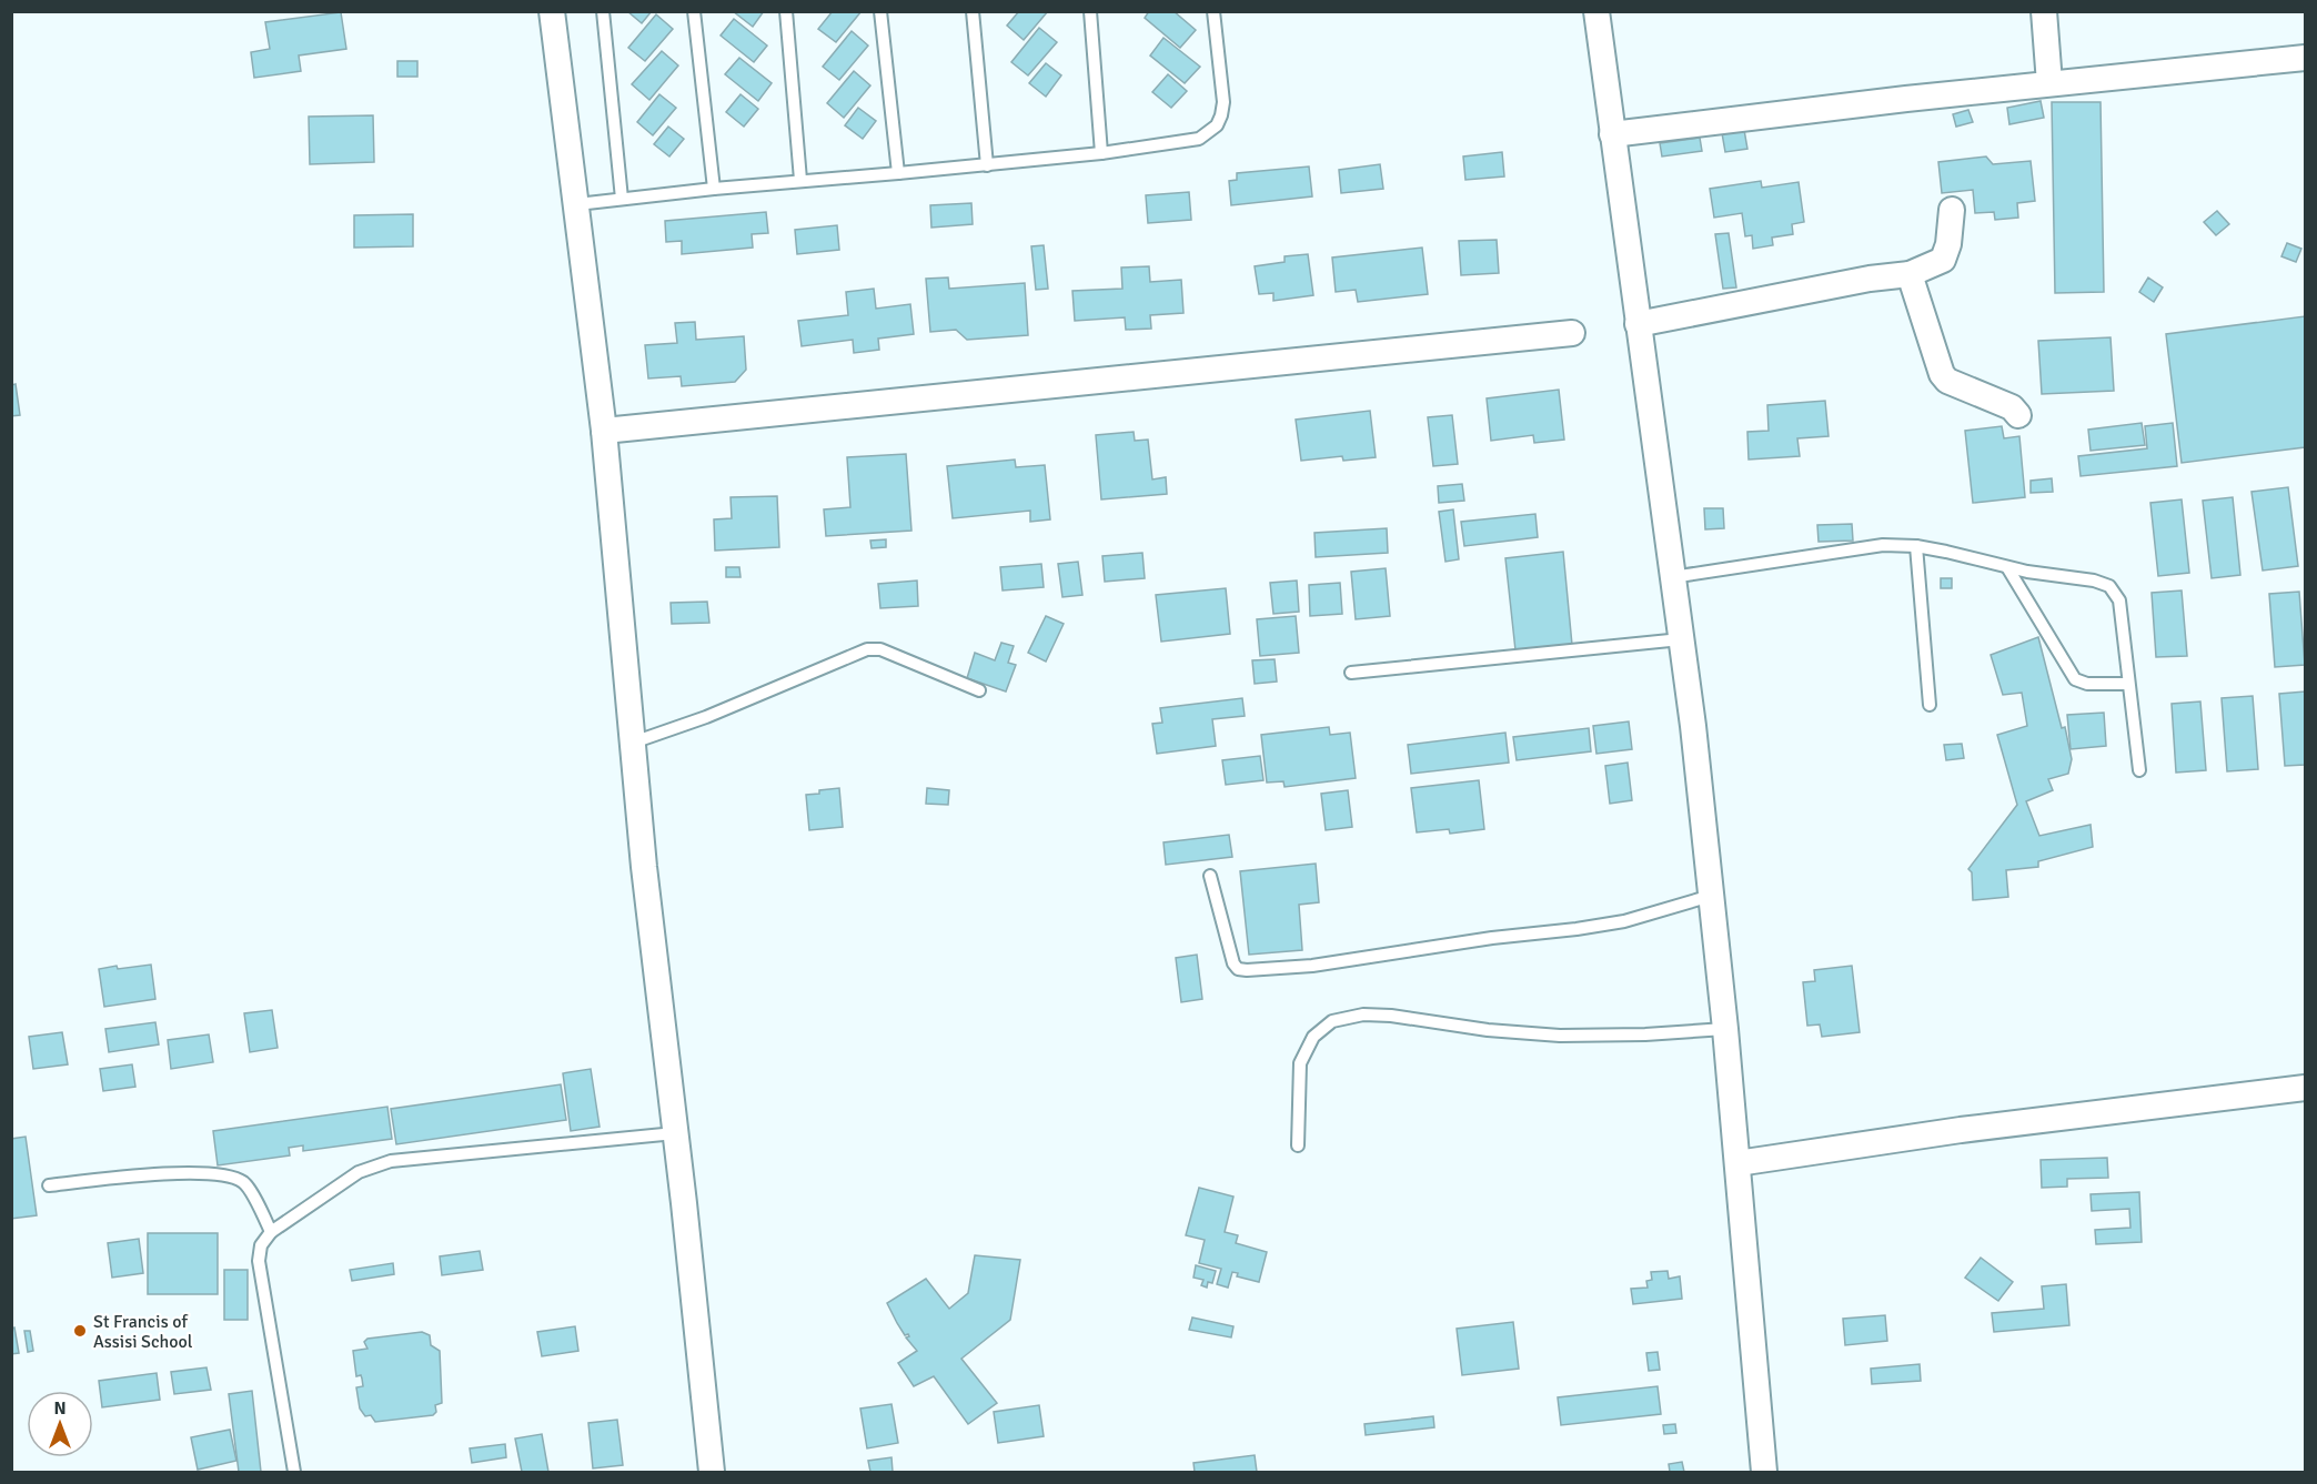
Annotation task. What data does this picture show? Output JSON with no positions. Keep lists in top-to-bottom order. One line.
{"places":["St Francis of Assisi School"],"north":"top"}
